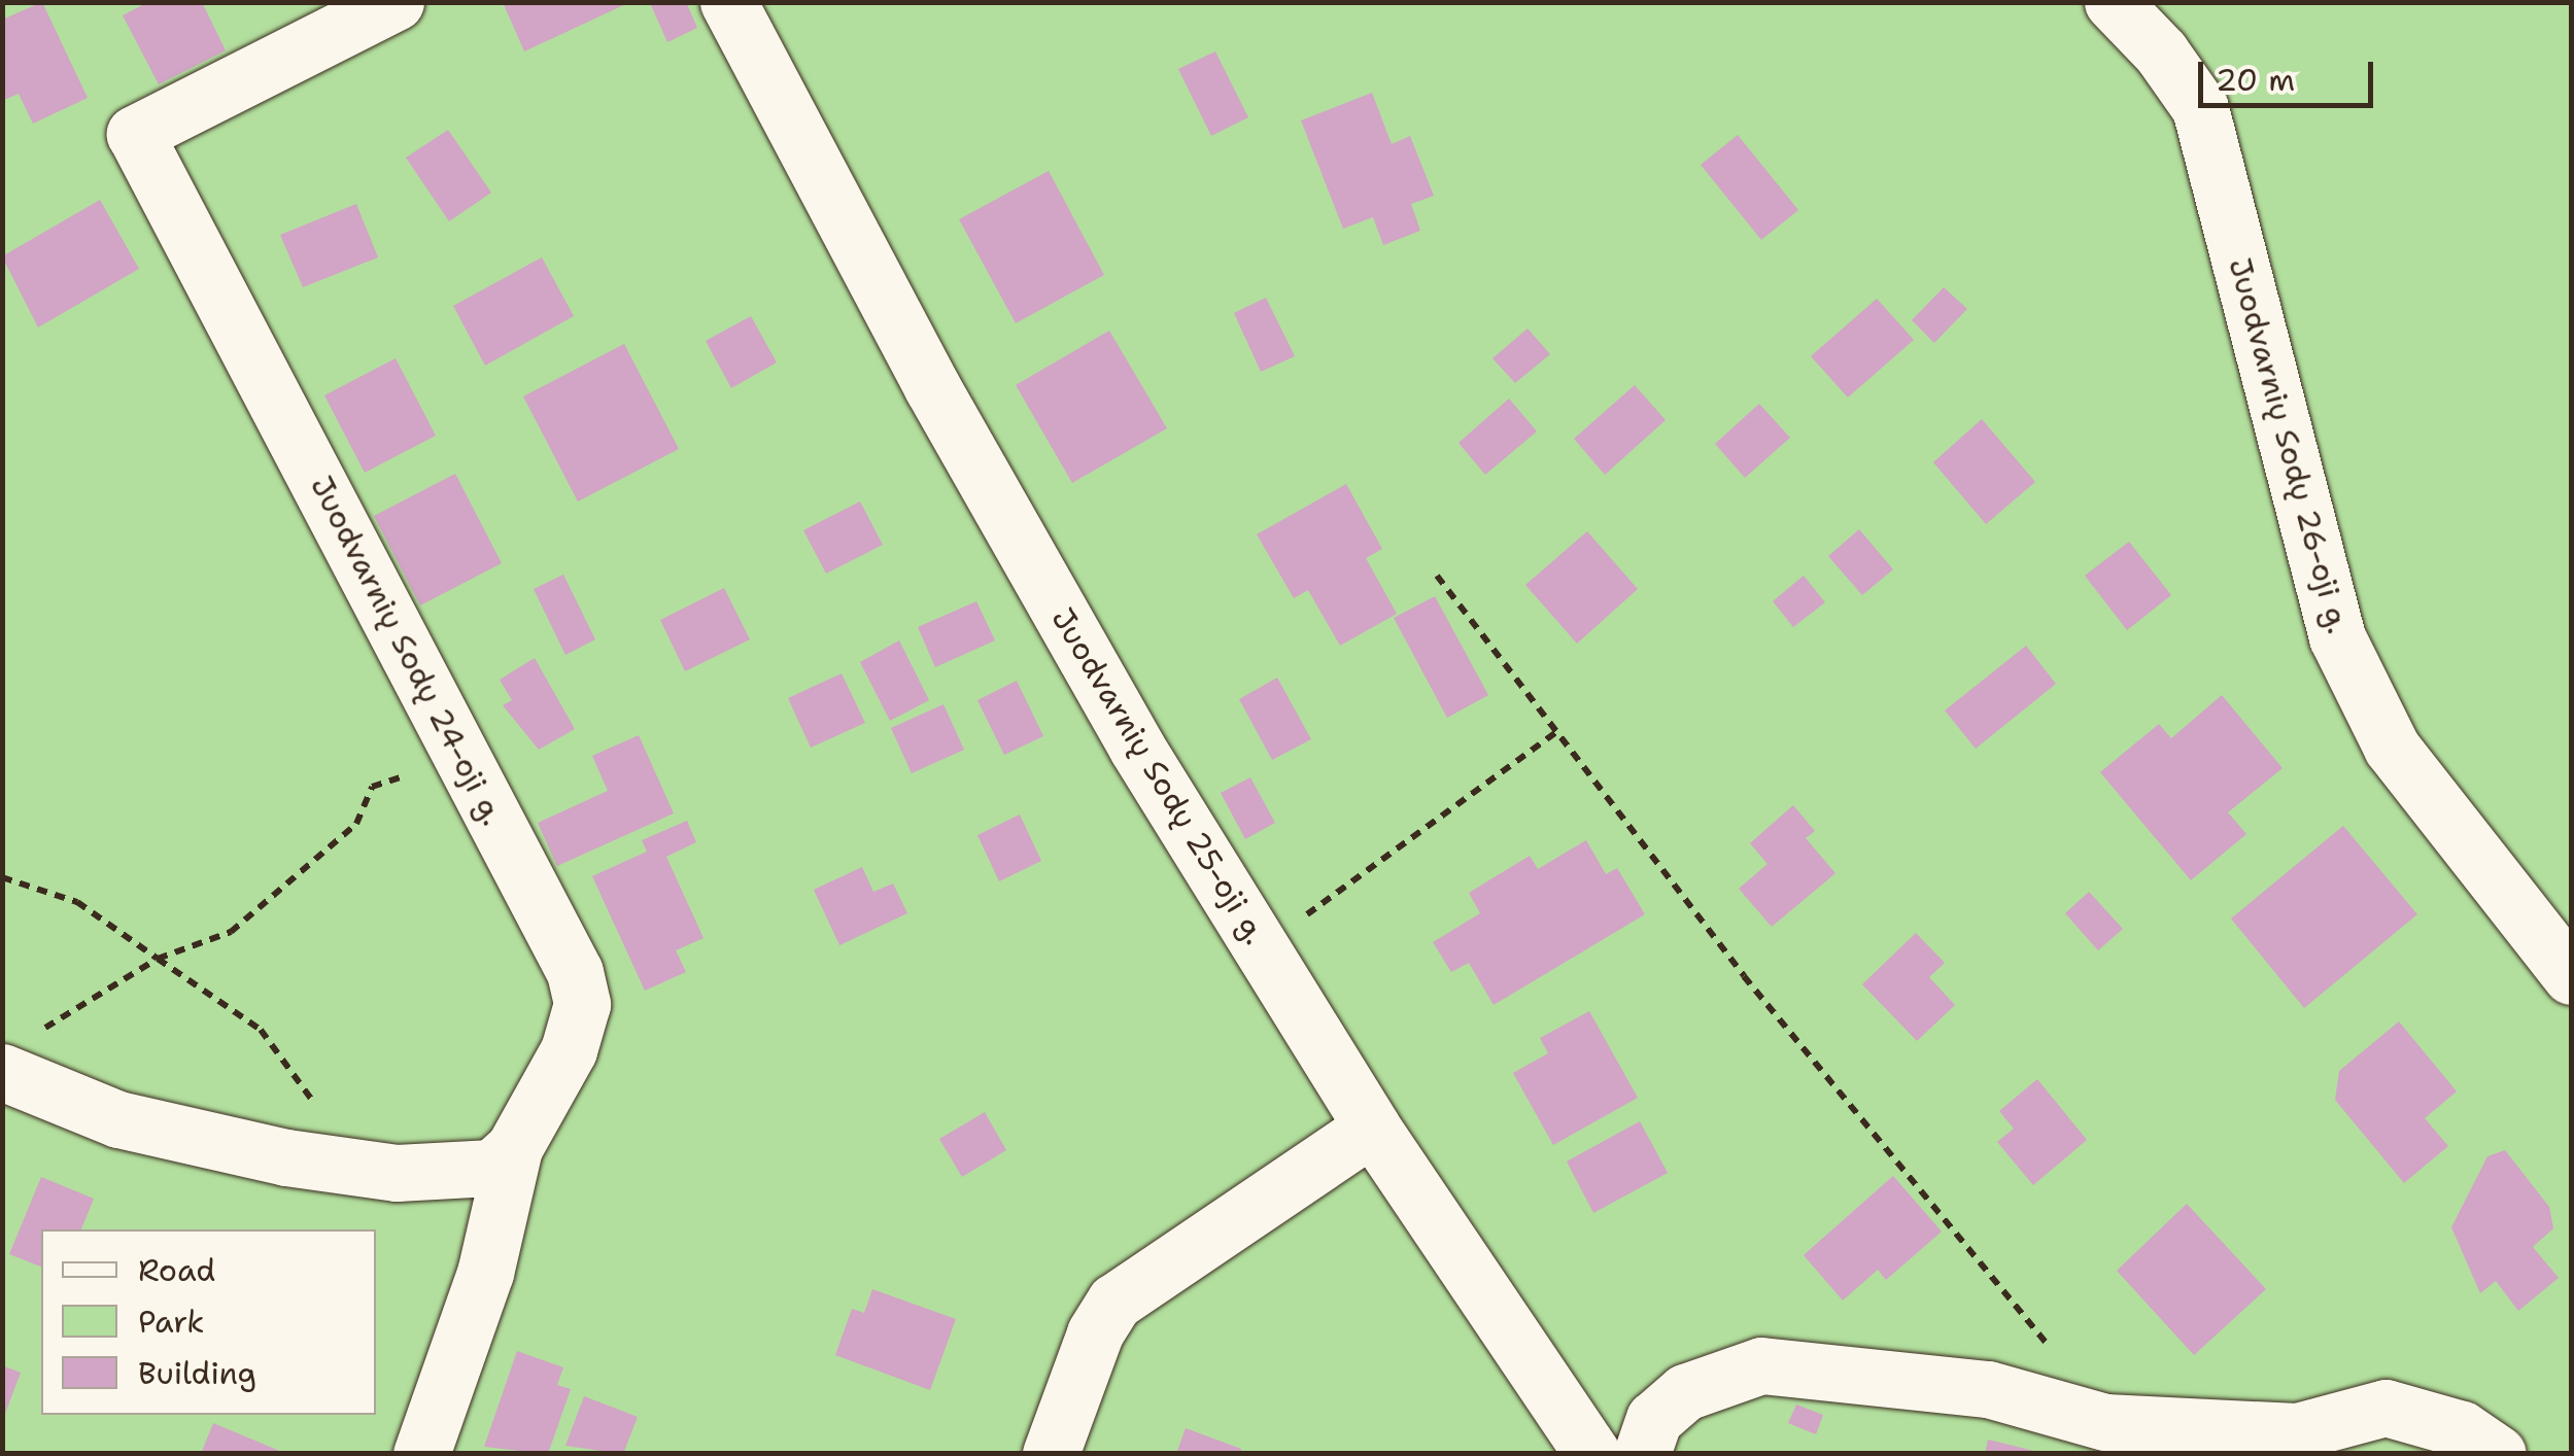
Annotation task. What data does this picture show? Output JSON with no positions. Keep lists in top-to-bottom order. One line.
{"streets":{"street":["Juodvarnių Sodų 26-oji g.","Juodvarnių Sodų 24-oji g.","Juodvarnių Sodų 25-oji g."]},"legend":["Road","Park","Building"],"scale_bar":"20 m"}
